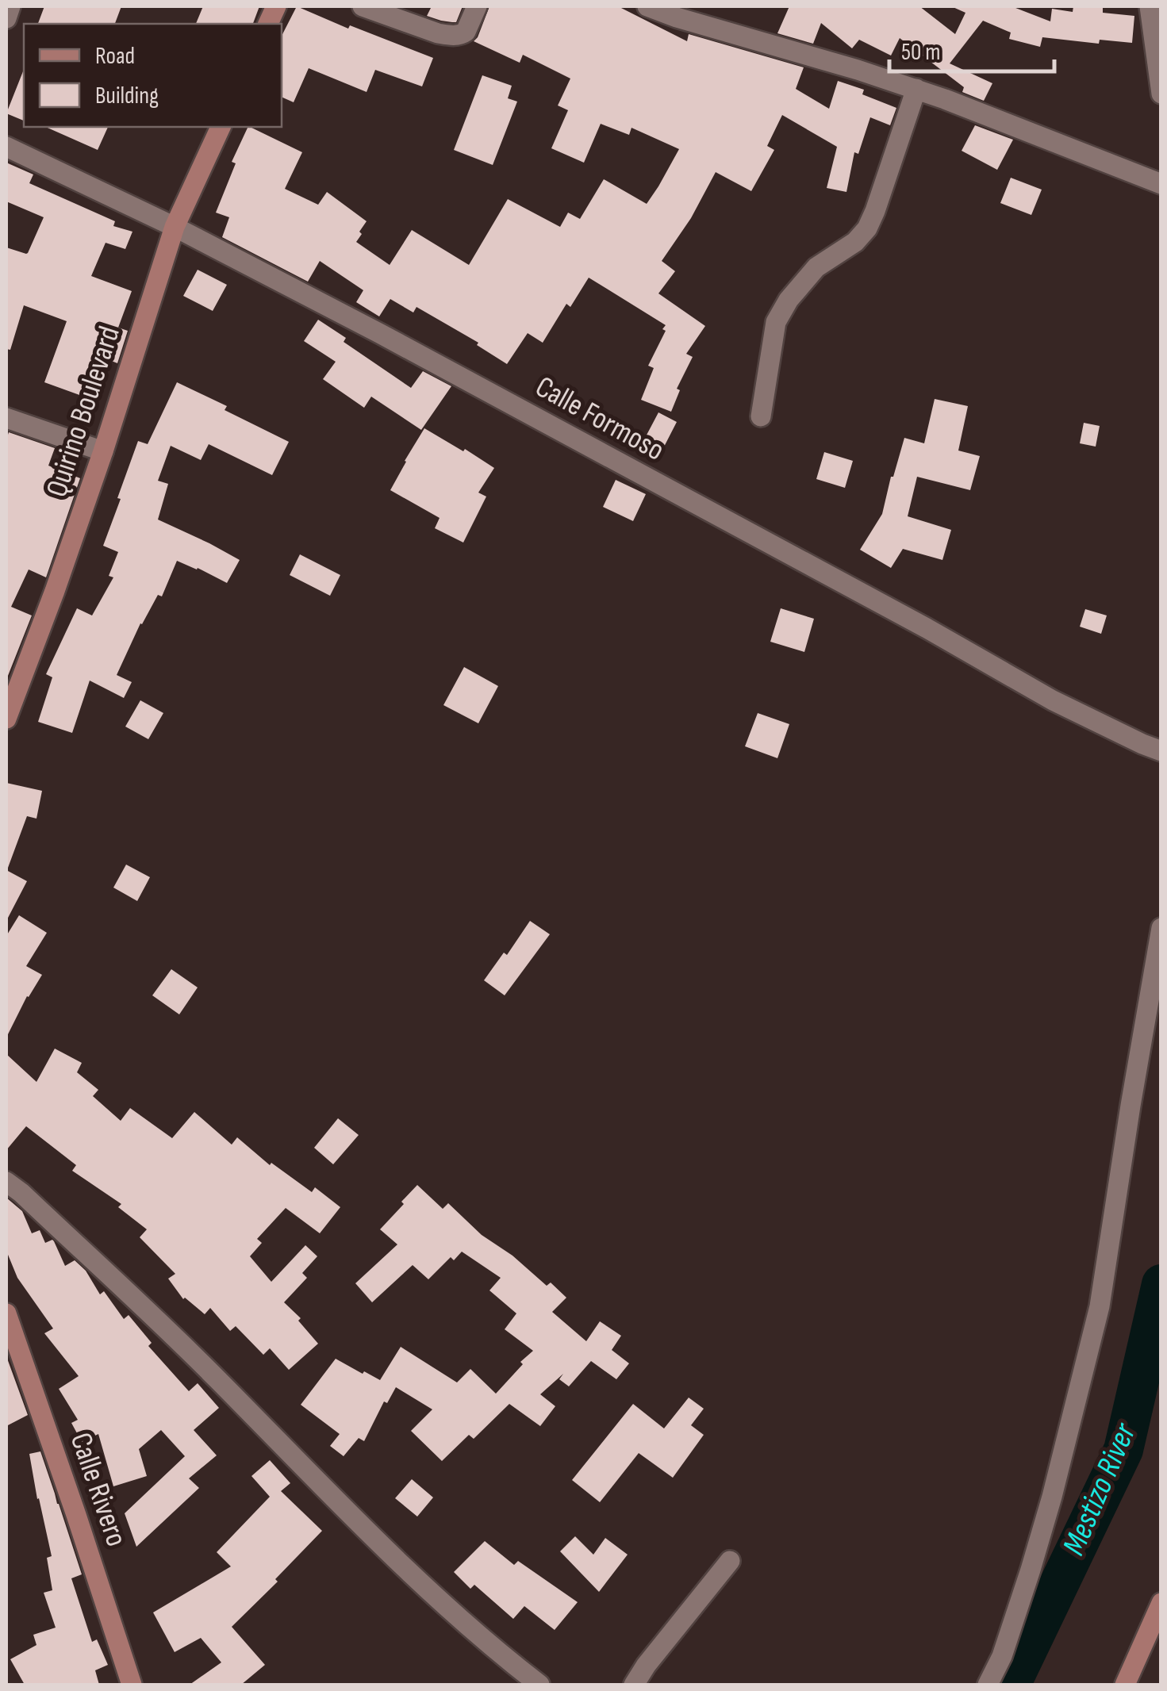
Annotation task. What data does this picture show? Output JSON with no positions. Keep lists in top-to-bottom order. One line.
{"streets":{"main road":["Quirino Boulevard","Calle Rivero"],"street":["Calle Formoso"]},"crossings":[["Quirino Boulevard","Calle Formoso"]],"water":["Mestizo River"],"legend":["Road","Building"],"scale_bar":"50 m"}
